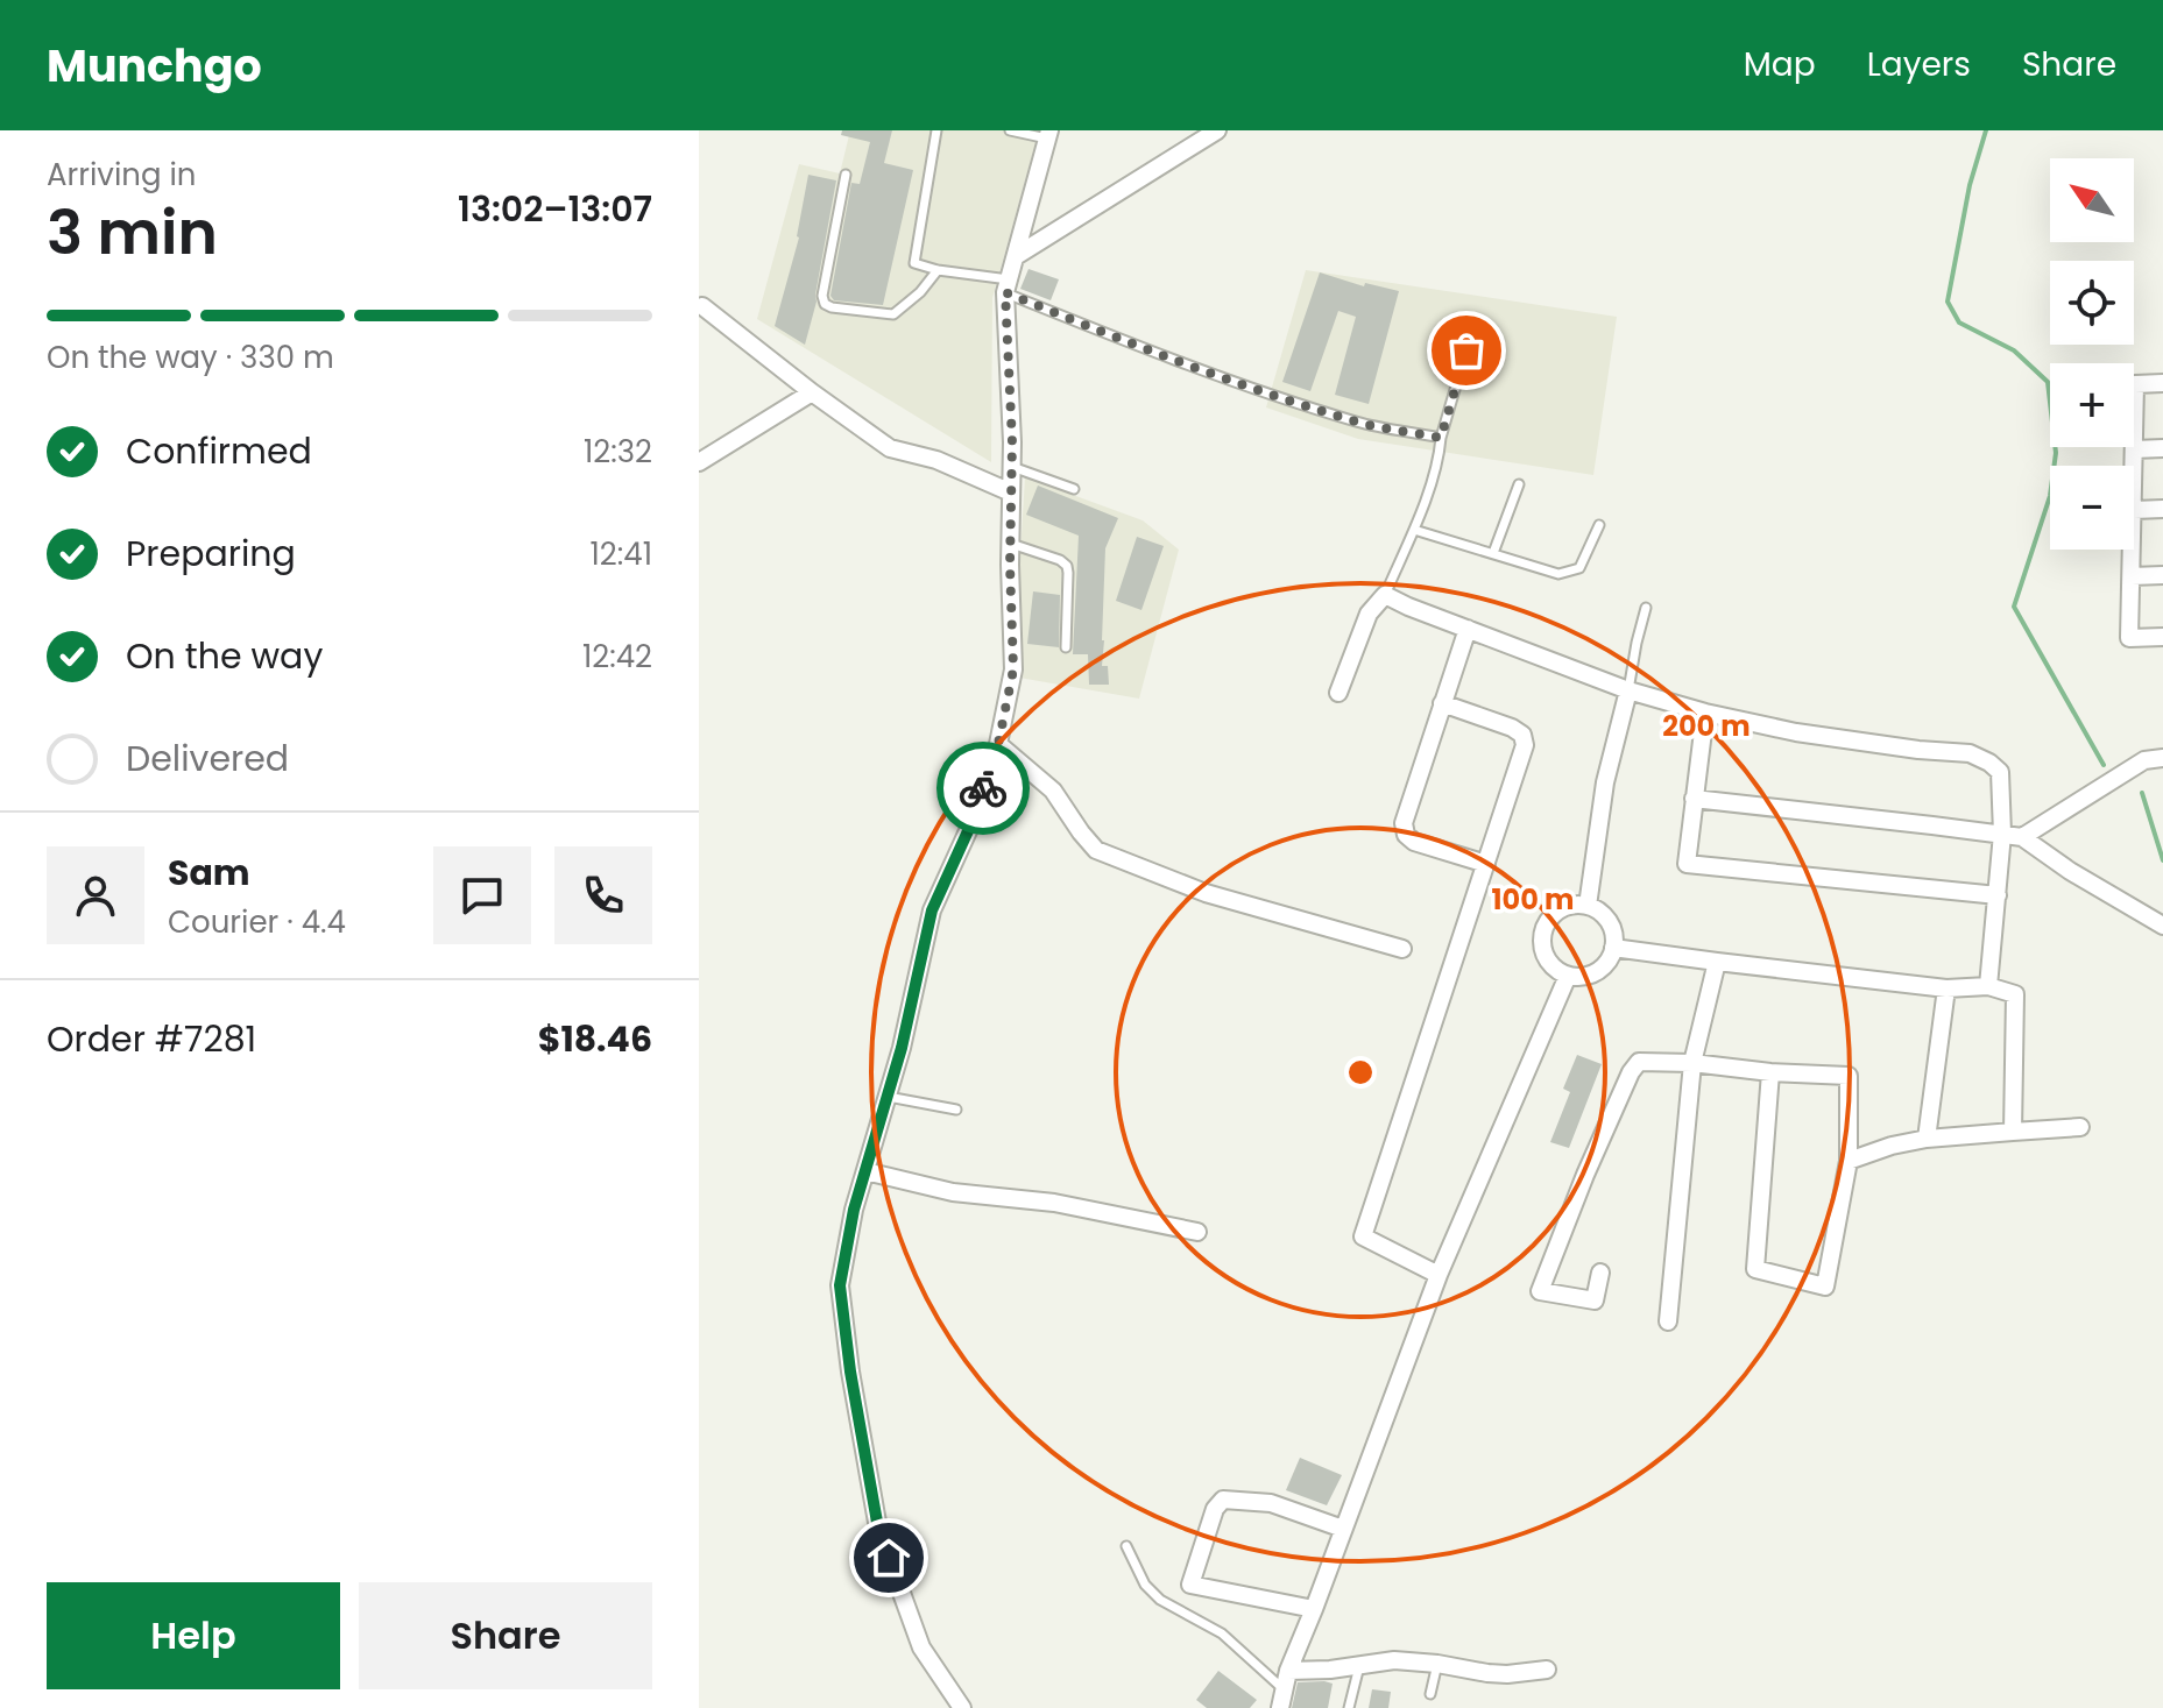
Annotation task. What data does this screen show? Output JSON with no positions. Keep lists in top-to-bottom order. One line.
{"north":"top left","page":{"header":"Munchgo","nav":["Map","Layers","Share"],"heading":["3 min","Arriving in","13:02–13:07"],"panel":["Sam","Courier · 4.4","Order #7281","$18.46"],"map_buttons":["+","−"],"bar":"On the way · 330 m","list":[["Confirmed","12:32"],["Preparing","12:41"],["On the way","12:42"],"Delivered"],"buttons":["Help","Share"]},"rings":["200 m","100 m"]}
